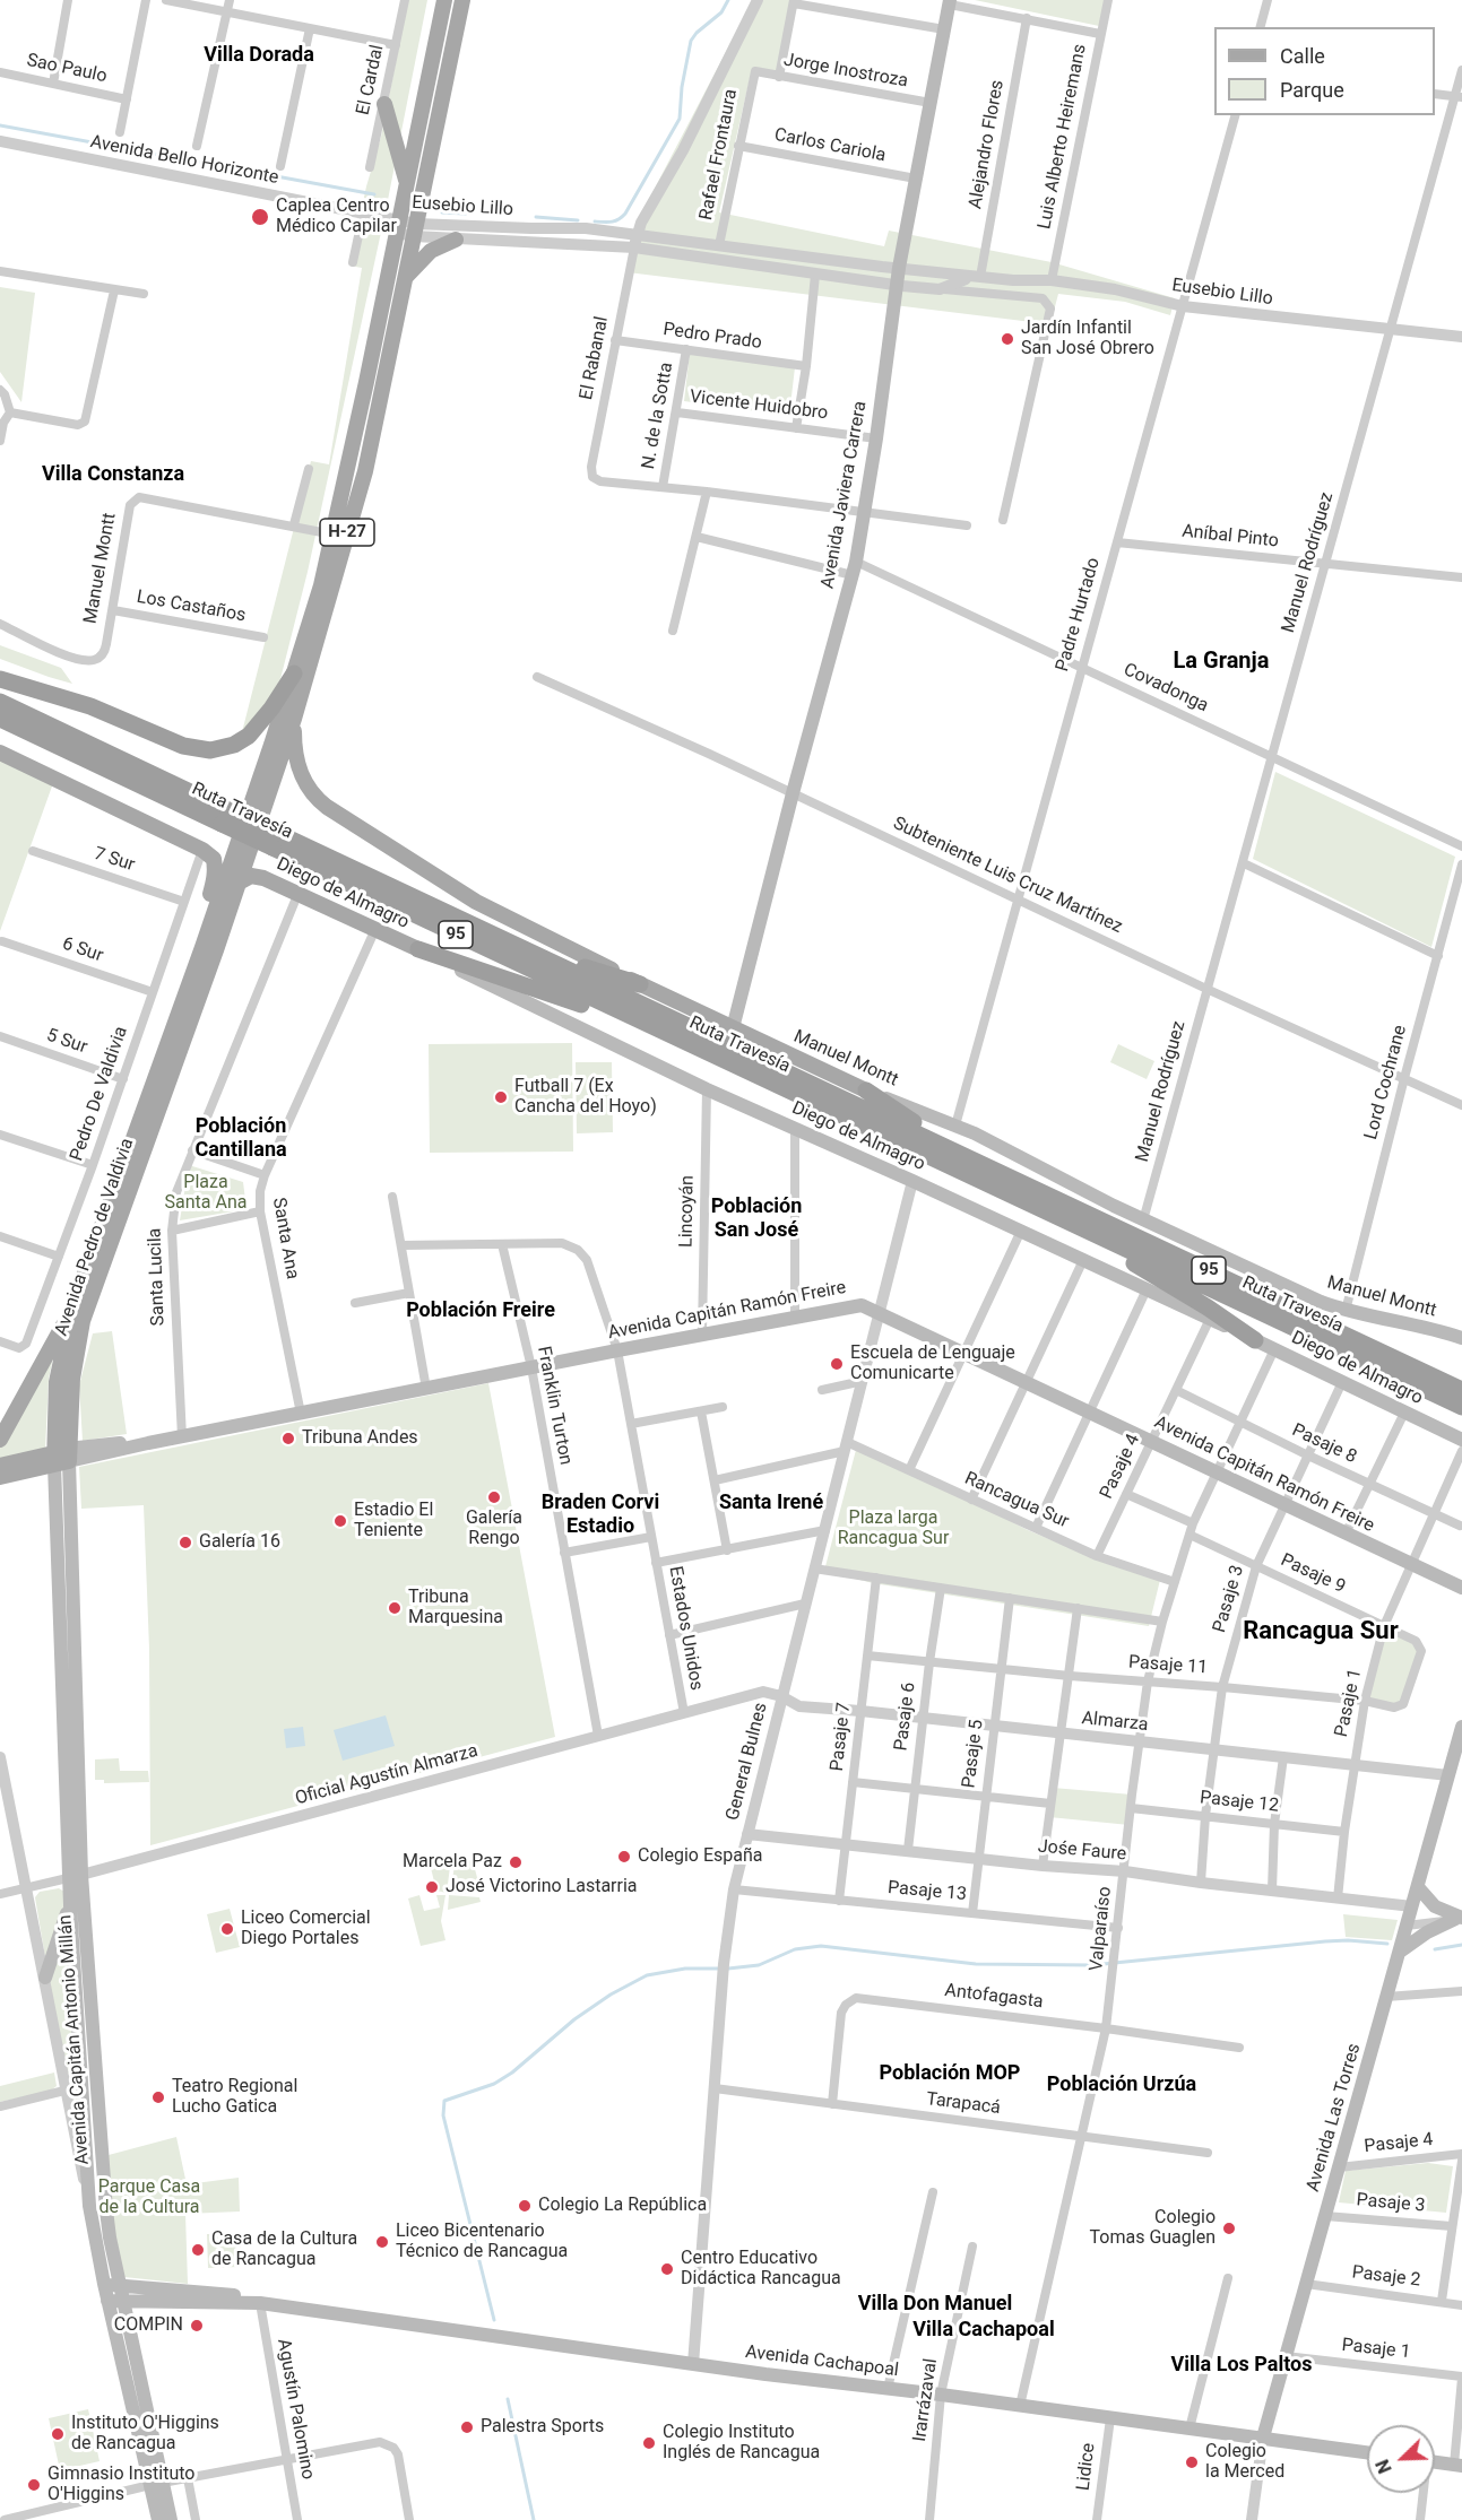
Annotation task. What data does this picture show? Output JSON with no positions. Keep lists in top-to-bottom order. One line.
{"streets":{"highway":["Ruta Travesía","95"],"main road":["Avenida Javiera Carrera","H-27","Manuel Montt","Diego de Almagro","Avenida Pedro de Valdivia","Avenida Capitán Ramón Freire","Avenida Capitán Antonio Millán","Avenida Las Torres","Avenida Cachapoal"],"street":["Sao Paulo","Jorge Inostroza","El Cardal","Luis Alberto Heiremans","Alejandro Flores","Carlos Cariola","Rafael Frontaura","Avenida Bello Horizonte","Eusebio Lillo","Pedro Prado","El Rabanal","Vicente Huidobro","N. de la Sotta","Aníbal Pinto","Manuel Rodríguez","Los Castaños","Padre Hurtado","Covadonga","7 Sur","Subteniente Luis Cruz Martínez","6 Sur","5 Sur","Lord Cochrane","Pedro De Valdivia","Lincoyán","Santa Ana","Santa Lucila","Franklin Turton","Pasaje 8","Pasaje 4","Rancagua Sur","Pasaje 9","Pasaje 3","Estados Unidos","Pasaje 11","Pasaje 1","Pasaje 6","Almarza","Pasaje 7","Pasaje 5","General Bulnes","Oficial Agustín Almarza","Pasaje 12","Jośe Faure","Pasaje 13","Valparaíso","Antofagasta","Tarapacá","Pasaje 2","Irarrázaval","Agustín Palomino","Lidice"]},"crossings":[["Jorge Inostroza","Rafael Frontaura"],["Jorge Inostroza","Avenida Javiera Carrera"],["Luis Alberto Heiremans","Eusebio Lillo"],["Alejandro Flores","Eusebio Lillo"],["Carlos Cariola","Rafael Frontaura"],["Carlos Cariola","Avenida Javiera Carrera"],["Rafael Frontaura","Eusebio Lillo"],["Avenida Bello Horizonte","Eusebio Lillo"],["Eusebio Lillo","El Rabanal"],["Eusebio Lillo","Avenida Javiera Carrera"],["Eusebio Lillo","H-27"],["Eusebio Lillo","Manuel Rodríguez"],["Eusebio Lillo","Padre Hurtado"],["Pedro Prado","El Rabanal"],["Pedro Prado","N. de la Sotta"],["El Rabanal","N. de la Sotta"],["El Rabanal","Avenida Javiera Carrera"],["Vicente Huidobro","N. de la Sotta"],["Vicente Huidobro","Avenida Javiera Carrera"],["Avenida Javiera Carrera","Manuel Montt"],["Avenida Javiera Carrera","Covadonga"],["Avenida Javiera Carrera","Subteniente Luis Cruz Martínez"],["H-27","Manuel Montt"],["H-27","Avenida Pedro de Valdivia"],["Aníbal Pinto","Manuel Rodríguez"],["Aníbal Pinto","Padre Hurtado"],["Manuel Rodríguez","Manuel Montt"],["Manuel Rodríguez","Covadonga"],["Manuel Rodríguez","Subteniente Luis Cruz Martínez"],["Manuel Montt","Los Castaños"],["Manuel Montt","Padre Hurtado"],["Manuel Montt","Lord Cochrane"],["Padre Hurtado","Covadonga"],["Padre Hurtado","Subteniente Luis Cruz Martínez"],["7 Sur","Pedro De Valdivia"],["Subteniente Luis Cruz Martínez","Lord Cochrane"],["Diego de Almagro","Lincoyán"],["Diego de Almagro","Avenida Pedro de Valdivia"],["Diego de Almagro","Santa Ana"],["Diego de Almagro","Santa Lucila"],["Diego de Almagro","Pasaje 4"],["Diego de Almagro","Pasaje 3"],["Diego de Almagro","General Bulnes"],["Diego de Almagro","Valparaíso"],["6 Sur","Pedro De Valdivia"],["5 Sur","Pedro De Valdivia"],["Lincoyán","Avenida Capitán Ramón Freire"],["Avenida Pedro de Valdivia","Avenida Capitán Ramón Freire"],["Avenida Pedro de Valdivia","Oficial Agustín Almarza"],["Avenida Pedro de Valdivia","Avenida Capitán Antonio Millán"],["Santa Ana","Avenida Capitán Ramón Freire"],["Santa Lucila","Avenida Capitán Ramón Freire"],["Avenida Capitán Ramón Freire","Franklin Turton"],["Avenida Capitán Ramón Freire","Pasaje 4"],["Avenida Capitán Ramón Freire","Pasaje 3"],["Avenida Capitán Ramón Freire","Estados Unidos"],["Avenida Capitán Ramón Freire","Pasaje 1"],["Avenida Capitán Ramón Freire","General Bulnes"],["Avenida Capitán Ramón Freire","Valparaíso"],["Franklin Turton","Estados Unidos"],["Franklin Turton","Oficial Agustín Almarza"],["Pasaje 8","Pasaje 4"],["Pasaje 8","Pasaje 3"],["Pasaje 8","Pasaje 1"],["Pasaje 8","Valparaíso"],["Pasaje 4","Rancagua Sur"],["Pasaje 4","Avenida Las Torres"],["Rancagua Sur","General Bulnes"],["Rancagua Sur","Valparaíso"],["Pasaje 9","Pasaje 3"],["Pasaje 9","Pasaje 11"],["Pasaje 9","Pasaje 1"],["Pasaje 9","Valparaíso"],["Pasaje 3","Pasaje 11"],["Pasaje 3","Almarza"],["Pasaje 3","Pasaje 12"],["Pasaje 3","Jośe Faure"],["Pasaje 3","Avenida Las Torres"],["Estados Unidos","Oficial Agustín Almarza"],["Pasaje 11","Pasaje 1"],["Pasaje 11","Pasaje 6"],["Pasaje 11","Pasaje 7"],["Pasaje 11","Pasaje 5"],["Pasaje 11","Valparaíso"],["Pasaje 1","Almarza"],["Pasaje 1","Pasaje 12"],["Pasaje 1","Jośe Faure"],["Pasaje 1","Avenida Las Torres"],["Pasaje 6","Almarza"],["Pasaje 6","Jośe Faure"],["Almarza","Pasaje 7"],["Almarza","Pasaje 5"],["Almarza","General Bulnes"],["Almarza","Oficial Agustín Almarza"],["Almarza","Valparaíso"],["Almarza","Avenida Las Torres"],["Pasaje 7","Jośe Faure"],["Pasaje 7","Pasaje 13"],["Pasaje 5","Jośe Faure"],["Pasaje 5","Pasaje 13"],["General Bulnes","Oficial Agustín Almarza"],["General Bulnes","Jośe Faure"],["General Bulnes","Pasaje 13"],["General Bulnes","Tarapacá"],["General Bulnes","Avenida Cachapoal"],["Oficial Agustín Almarza","Avenida Capitán Antonio Millán"],["Pasaje 12","Valparaíso"],["Jośe Faure","Valparaíso"],["Jośe Faure","Avenida Las Torres"],["Pasaje 13","Valparaíso"],["Valparaíso","Antofagasta"],["Valparaíso","Tarapacá"],["Valparaíso","Avenida Cachapoal"],["Antofagasta","Tarapacá"],["Avenida Capitán Antonio Millán","Avenida Cachapoal"],["Avenida Las Torres","Pasaje 2"],["Avenida Las Torres","Avenida Cachapoal"],["Avenida Cachapoal","Irarrázaval"],["Avenida Cachapoal","Agustín Palomino"],["Avenida Cachapoal","Lidice"]],"districts":["Villa Dorada","Villa Constanza","La Granja","Población Cantillana","Población San José","Población Freire","Braden Corvi Estadio","Santa Irené","Rancagua Sur","Población MOP","Población Urzúa","Villa Don Manuel","Villa Cachapoal","Villa Los Paltos"],"parks":["Plaza Santa Ana","Plaza larga Rancagua Sur","Parque Casa de la Cultura"],"places":["Caplea Centro Médico Capilar","Jardín Infantil San José Obrero","Futball 7 (Ex Cancha del Hoyo)","Escuela de Lenguaje Comunicarte","Tribuna Andes","Galería Rengo","Estadio El Teniente","Galería 16","Tribuna Marquesina","Colegio España","Marcela Paz","José Victorino Lastarria","Liceo Comercial Diego Portales","Teatro Regional Lucho Gatica","Colegio La República","Colegio Tomas Guaglen","Liceo Bicentenario Técnico de Rancagua","Casa de la Cultura de Rancagua","Centro Educativo Didáctica Rancagua","COMPIN","Palestra Sports","Instituto O'Higgins de Rancagua","Colegio Instituto Inglés de Rancagua","Colegio la Merced","Gimnasio Instituto O'Higgins"],"legend":["Calle","Parque"],"north":"bottom left"}
